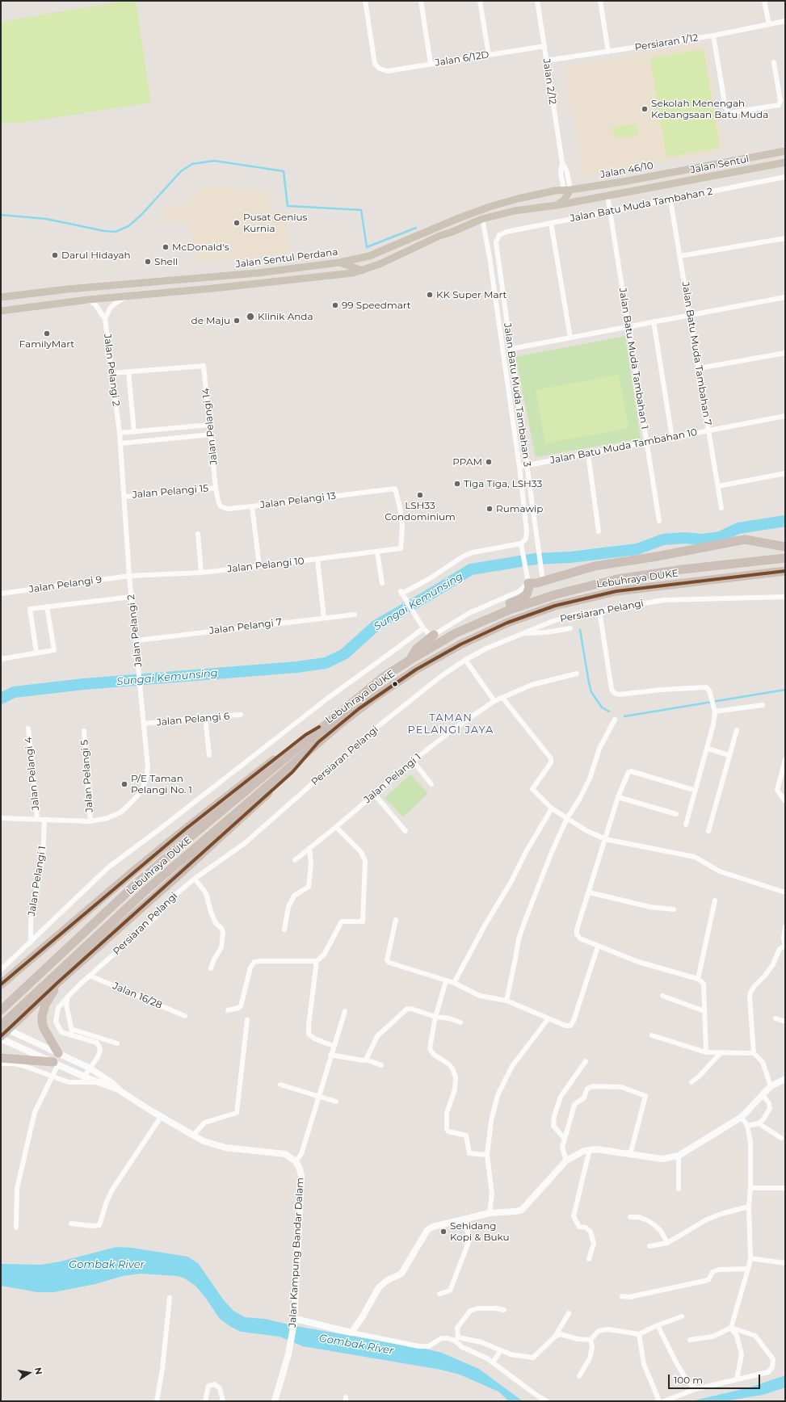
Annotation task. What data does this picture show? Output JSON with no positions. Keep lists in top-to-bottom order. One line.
{"streets":{"highway":["Lebuhraya DUKE"],"main road":["Jalan Sentul","Jalan 46/10","Jalan Sentul Perdana"],"street":["Persiaran 1/12","Jalan 6/12D","Jalan 2/12","Jalan Batu Muda Tambahan 2","Jalan Batu Muda Tambahan 7","Jalan Batu Muda Tambahan 1","Jalan Pelangi 2","Jalan Batu Muda Tambahan 3","Jalan Pelangi 14","Jalan Batu Muda Tambahan 10","Jalan Pelangi 15","Jalan Pelangi 13","Jalan Pelangi 10","Jalan Pelangi 9","Persiaran Pelangi","Jalan Pelangi 7","Jalan Pelangi 6","Jalan Pelangi 4","Jalan Pelangi 5","Jalan Pelangi 1","Jalan 16/28","Jalan Kampung Bandar Dalam"]},"crossings":[["Persiaran 1/12","Jalan 2/12"],["Jalan 6/12D","Jalan 2/12"],["Jalan 2/12","Jalan 46/10"],["Jalan 2/12","Jalan Sentul Perdana"],["Jalan Sentul","Jalan 46/10"],["Jalan Sentul","Jalan Batu Muda Tambahan 1"],["Jalan 46/10","Jalan Sentul Perdana"],["Jalan Batu Muda Tambahan 2","Jalan Batu Muda Tambahan 7"],["Jalan Batu Muda Tambahan 2","Jalan Batu Muda Tambahan 1"],["Jalan Batu Muda Tambahan 2","Jalan Batu Muda Tambahan 3"],["Jalan Batu Muda Tambahan 7","Jalan Batu Muda Tambahan 10"],["Jalan Batu Muda Tambahan 1","Jalan Batu Muda Tambahan 10"],["Jalan Pelangi 2","Jalan Pelangi 15"],["Jalan Pelangi 2","Jalan Pelangi 10"],["Jalan Pelangi 2","Jalan Pelangi 9"],["Jalan Pelangi 2","Jalan Pelangi 7"],["Jalan Pelangi 2","Jalan Pelangi 6"],["Jalan Pelangi 2","Jalan Pelangi 4"],["Jalan Pelangi 2","Jalan Pelangi 5"],["Jalan Pelangi 2","Jalan Pelangi 1"],["Jalan Batu Muda Tambahan 3","Jalan Batu Muda Tambahan 10"],["Jalan Pelangi 14","Jalan Pelangi 15"],["Jalan Pelangi 14","Jalan Pelangi 13"],["Jalan Pelangi 15","Jalan Pelangi 13"],["Jalan Pelangi 13","Jalan Pelangi 10"],["Jalan Pelangi 10","Jalan Pelangi 9"],["Persiaran Pelangi","Jalan 16/28"]],"districts":["TAMAN PELANGI JAYA"],"water":["Sungai Kemunsing","Gombak River"],"places":["Sekolah Menengah Kebangsaan Batu Muda","Pusat Genius Kurnia","McDonald's","Darul Hidayah","Shell","KK Super Mart","99 Speedmart","Klinik Anda","de Maju","FamilyMart","PPAM","Tiga Tiga, LSH33","LSH33 Condominium","Rumawip","P/E Taman Pelangi No. 1","Sehidang Kopi & Buku"],"scale_bar":"100 m","north":"right"}
